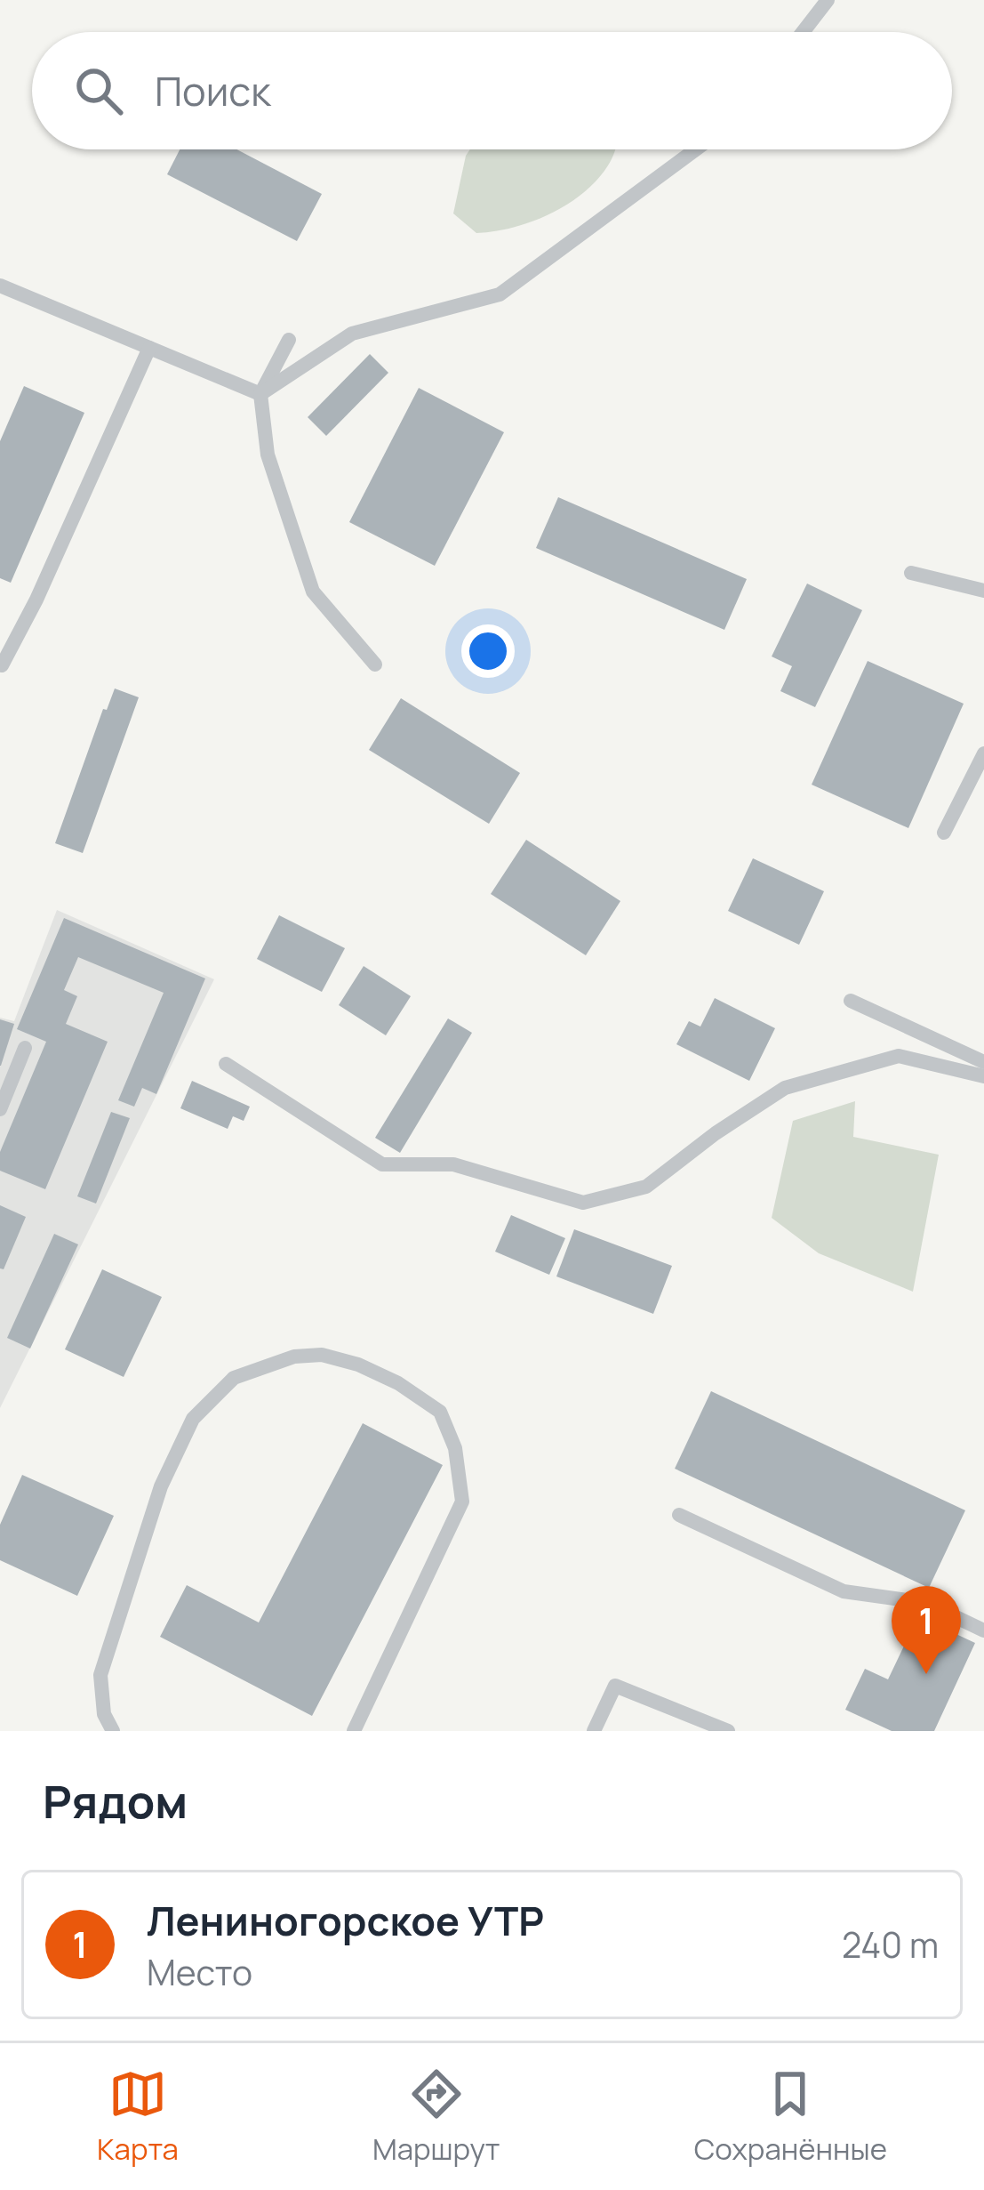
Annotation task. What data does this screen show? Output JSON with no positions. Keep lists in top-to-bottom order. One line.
{"page":{"search":"Поиск","pins":"1","heading":"Рядом","list":[{"mark":"1","name":"Лениногорское УТР","note":"Место","value":"240 m"}],"nav":["Карта","Маршрут","Сохранённые"]}}
